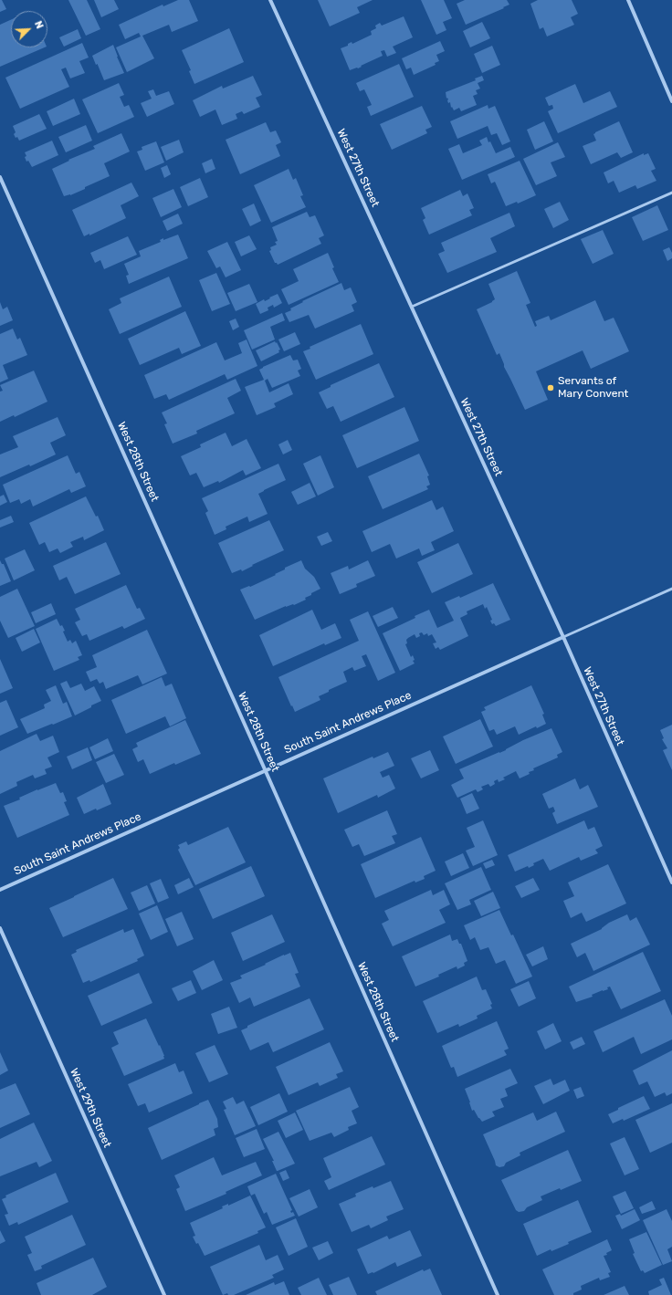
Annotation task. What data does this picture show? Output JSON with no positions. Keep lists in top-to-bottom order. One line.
{"streets":{"street":["West 27th Street","West 28th Street","South Saint Andrews Place","West 29th Street"]},"crossings":[["West 27th Street","South Saint Andrews Place"],["West 28th Street","South Saint Andrews Place"]],"places":["Servants of Mary Convent"],"north":"top right"}
